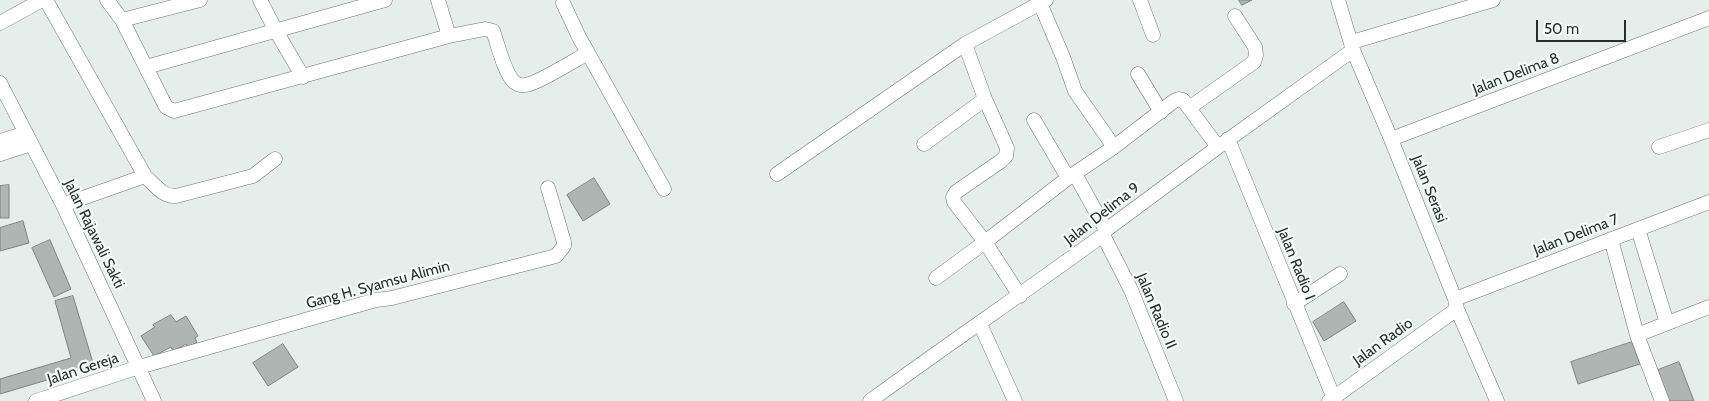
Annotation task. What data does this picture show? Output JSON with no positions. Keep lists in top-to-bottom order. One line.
{"streets":{"street":["Jalan Delima 8","Jalan Serasi","Jalan Delima 9","Jalan Rajawali Sakti","Jalan Delima 7","Jalan Radio I","Gang H. Syamsu Alimin","Jalan Radio II","Jalan Radio","Jalan Gereja"]},"crossings":[["Jalan Delima 8","Jalan Serasi"],["Jalan Serasi","Jalan Delima 9"],["Jalan Serasi","Jalan Delima 7"],["Jalan Serasi","Jalan Radio"],["Jalan Delima 9","Jalan Radio I"],["Jalan Delima 9","Jalan Radio II"],["Jalan Rajawali Sakti","Gang H. Syamsu Alimin"],["Jalan Rajawali Sakti","Jalan Gereja"],["Jalan Delima 7","Jalan Radio"],["Jalan Radio I","Jalan Radio"],["Gang H. Syamsu Alimin","Jalan Gereja"]],"scale_bar":"50 m"}
